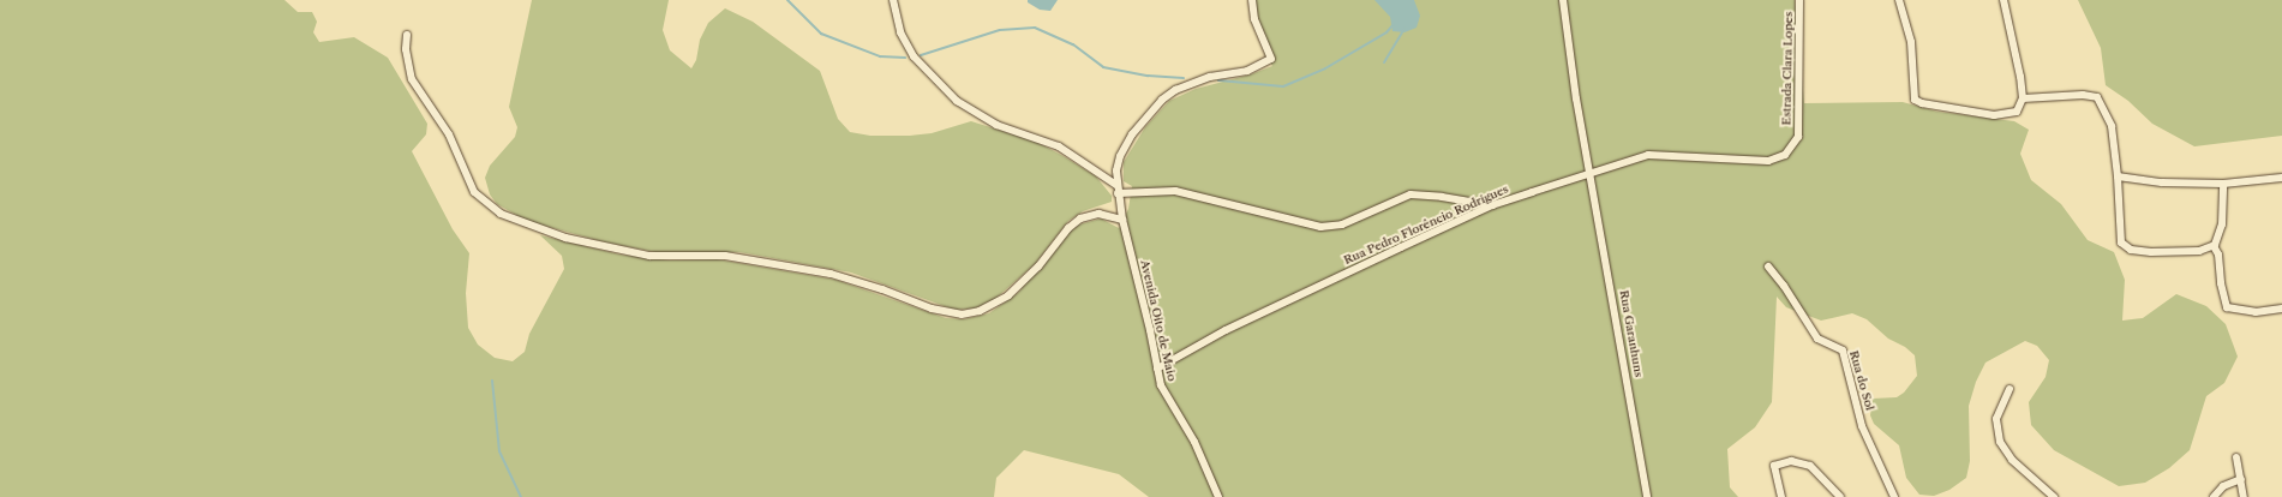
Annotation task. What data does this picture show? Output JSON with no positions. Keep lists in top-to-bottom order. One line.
{"streets":{"street":["Estrada Clara Lopes","Rua Pedro Florêncio Rodrigues","Avenida Oito de Maio","Rua Garanhuns","Rua do Sol"]},"crossings":[["Estrada Clara Lopes","Rua Pedro Florêncio Rodrigues"],["Rua Pedro Florêncio Rodrigues","Avenida Oito de Maio"],["Rua Pedro Florêncio Rodrigues","Rua Garanhuns"]]}
